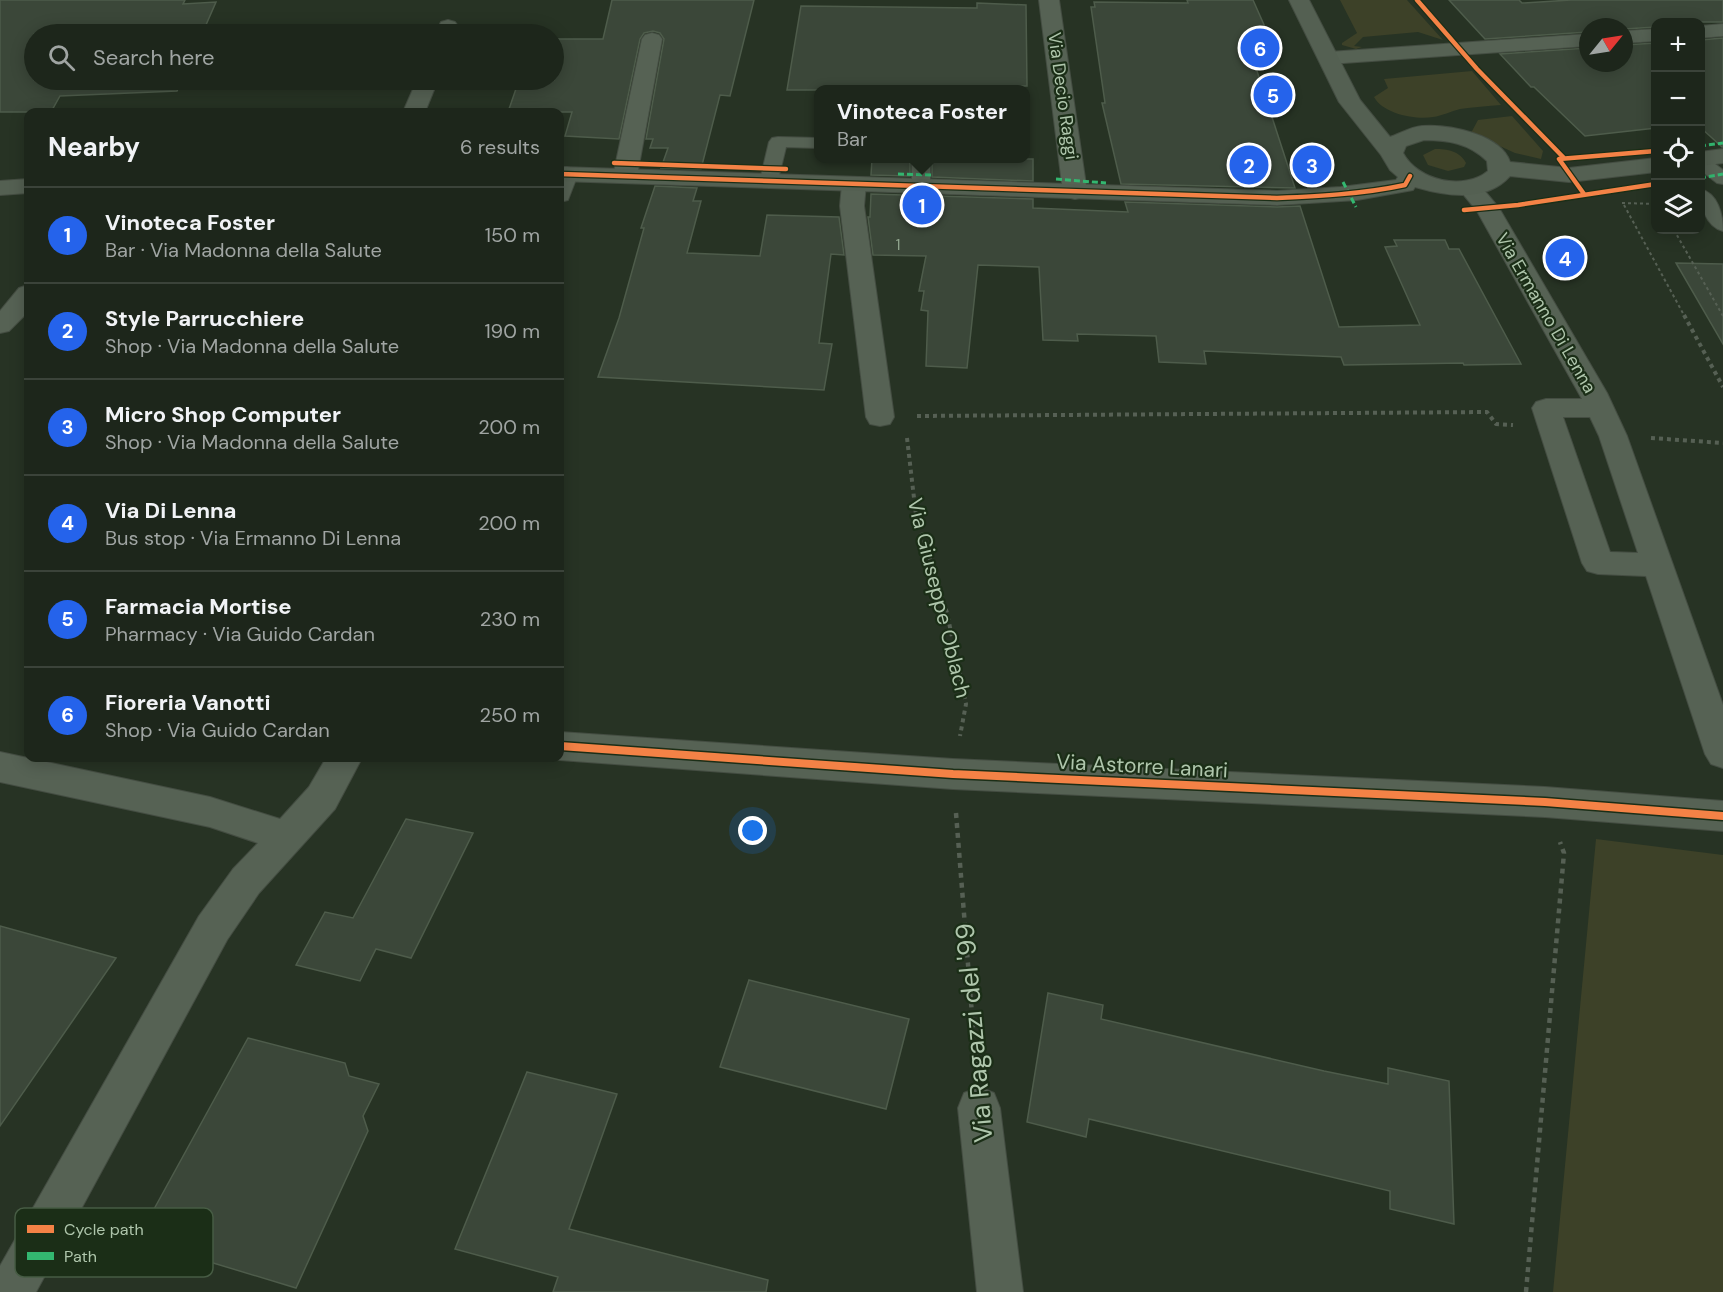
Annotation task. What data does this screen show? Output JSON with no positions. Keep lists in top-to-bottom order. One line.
{"streets":{"street":["Via Decio Raggi","Via Ermanno Di Lenna","Via Astorre Lanari","Via Ragazzi del '99"],"path":["Via Giuseppe Oblach"]},"crossings":[["Via Giuseppe Oblach","Via Astorre Lanari"],["Via Giuseppe Oblach","Via Ragazzi del '99"],["Via Astorre Lanari","Via Ragazzi del '99"]],"house_numbers":["1"],"legend":["Cycle path","Path"],"north":"top right","page":{"map_buttons":["+","−"],"search":"Search here","pins":["6","5","2","3","1","4"],"popup":["Vinoteca Foster","Bar"],"heading":["Nearby","6 results"],"list":[{"mark":"1","name":"Vinoteca Foster","note":"Bar · Via Madonna della Salute","value":"150 m"},{"mark":"2","name":"Style Parrucchiere","note":"Shop · Via Madonna della Salute","value":"190 m"},{"mark":"3","name":"Micro Shop Computer","note":"Shop · Via Madonna della Salute","value":"200 m"},{"mark":"4","name":"Via Di Lenna","note":"Bus stop · Via Ermanno Di Lenna","value":"200 m"},{"mark":"5","name":"Farmacia Mortise","note":"Pharmacy · Via Guido Cardan","value":"230 m"},{"mark":"6","name":"Fioreria Vanotti","note":"Shop · Via Guido Cardan","value":"250 m"}]}}
